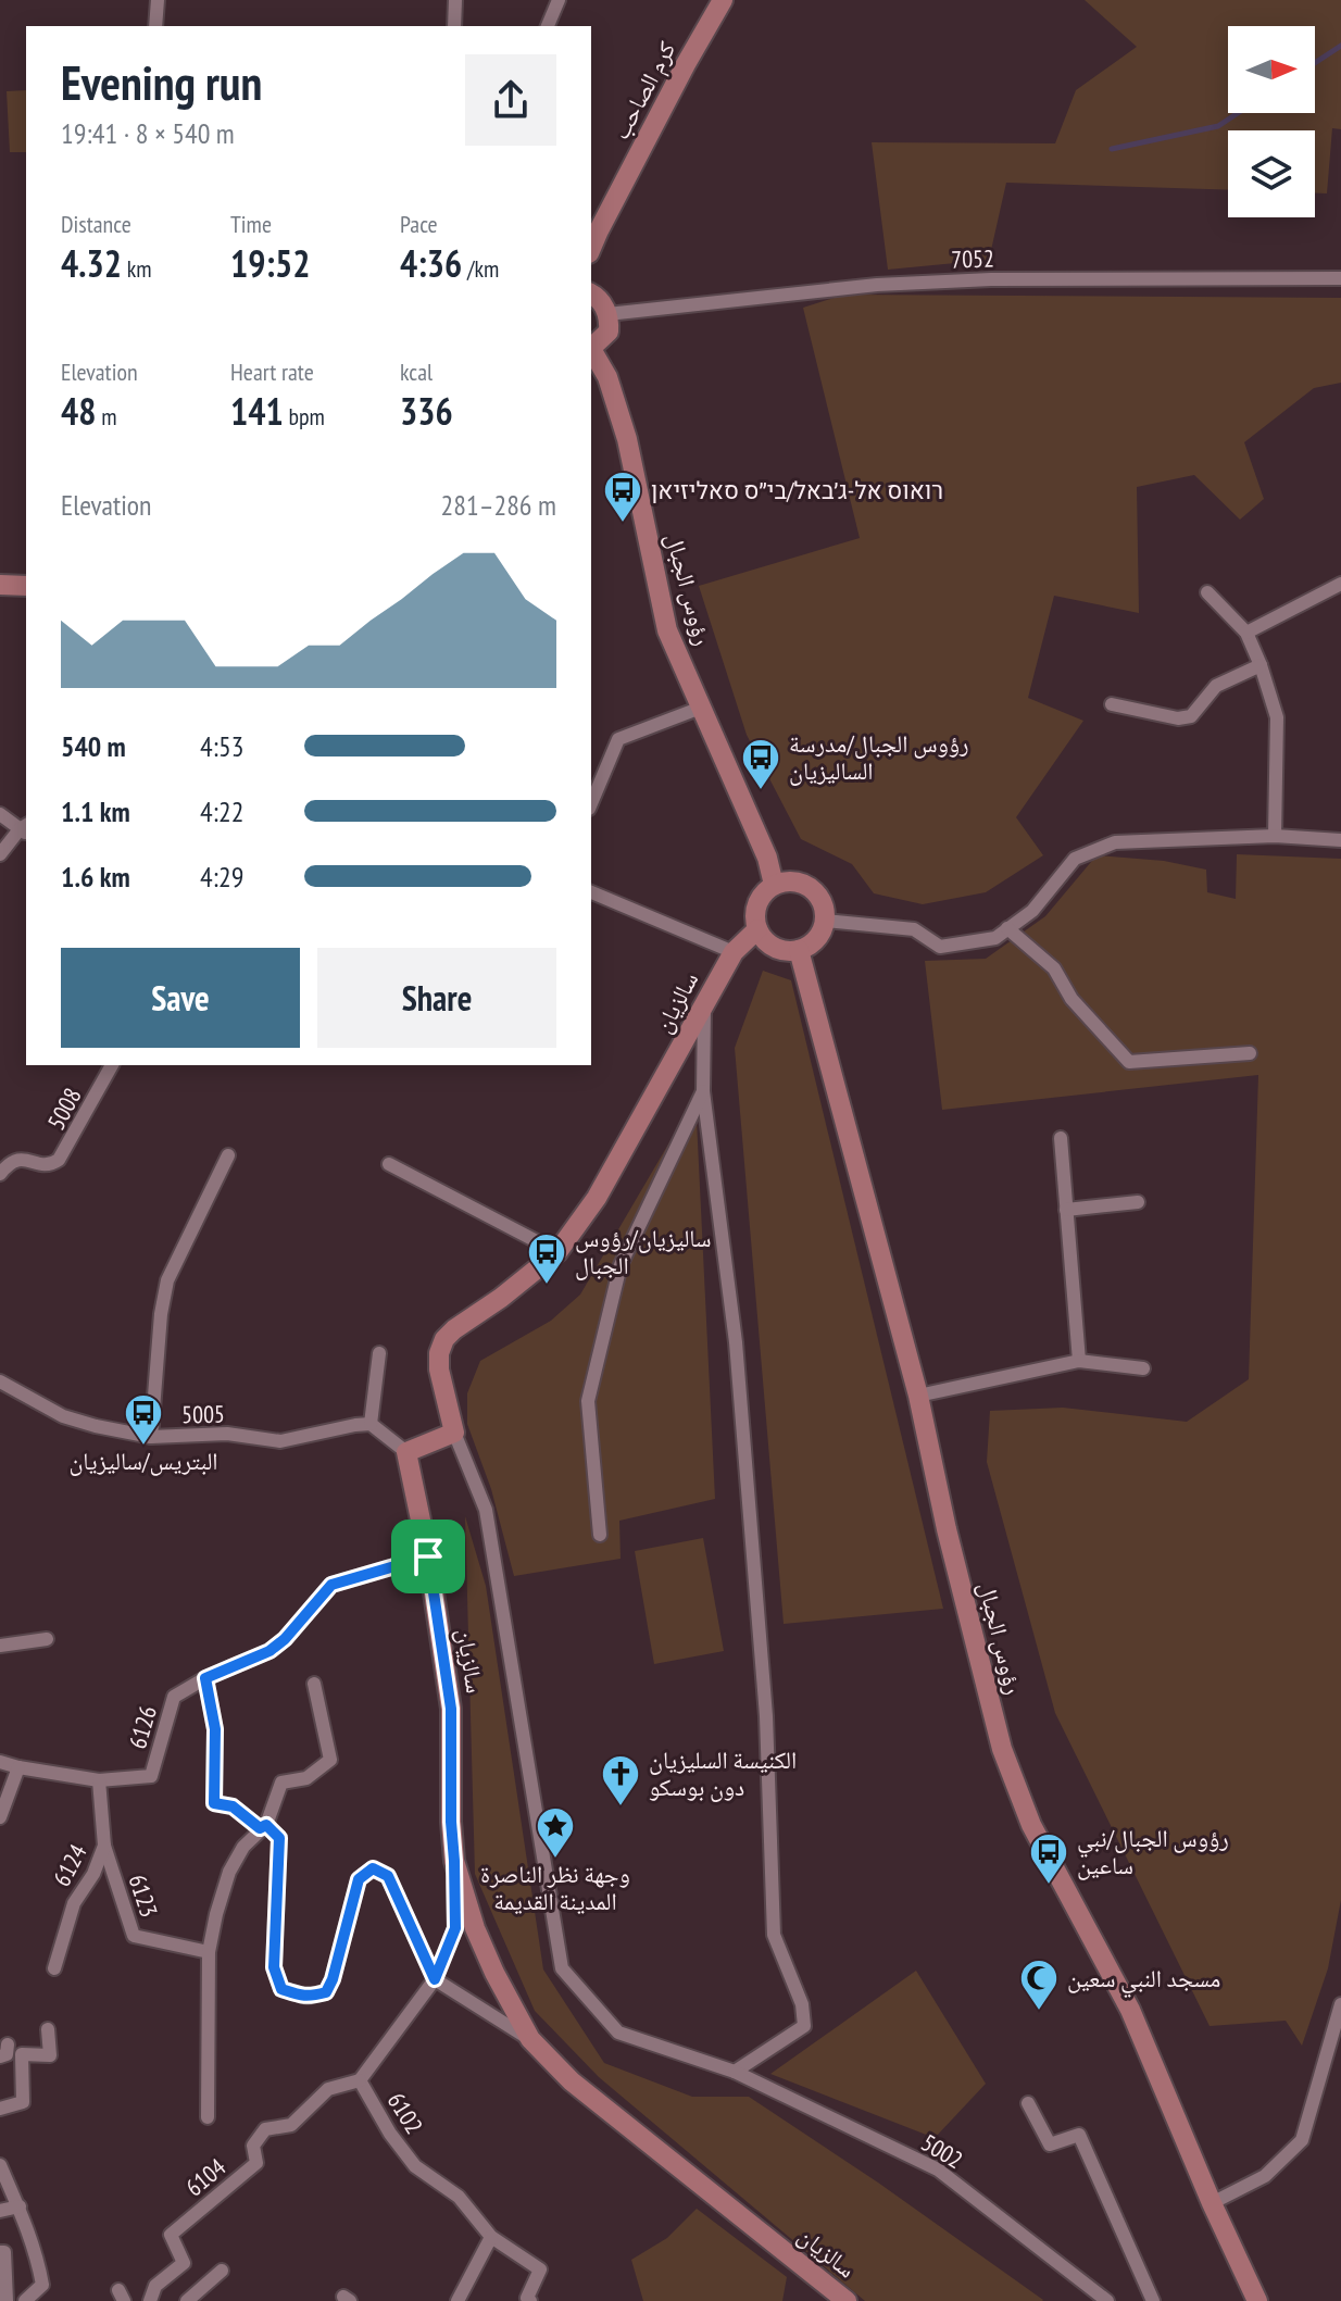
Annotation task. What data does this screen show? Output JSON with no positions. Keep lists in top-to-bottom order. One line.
{"streets":{"street":["كرم الصاحب","7052","رؤوس الجبال","سالزيان","5008","5005","6126","6124","6123","6102","5002","6104"]},"crossings":[["رؤوس الجبال","سالزيان"],["سالزيان","6126"],["سالزيان","6102"],["سالزيان","5002"],["6126","6124"],["6124","6123"],["6102","6104"]],"places":{"bus stop":["רואוס אל-ג׳באל/בי״ס סאליזיאן","رؤوس الجبال/مدرسة الساليزيان","ساليزيان/رؤوس الجبال","البتريس/ساليزيان","رؤوس الجبال/نبي ساعين"],"church":["الكنيسة السليزيان دون بوسكو"],"place":["وجهة نظر الناصرة المدينة القديمة"],"mosque":["مسجد النبي سعين"]},"north":"right","page":{"heading":["Evening run","19:41 · 8 × 540 m"],"stats":[["Distance","4.32 km"],["Time","19:52"],["Pace","4:36 /km"],["Elevation","48 m"],["Heart rate","141 bpm"],["kcal","336"]],"chart":["Elevation","281–286 m"],"list":[{"name":"540 m","note":"4:53"},{"name":"1.1 km","note":"4:22"},{"name":"1.6 km","note":"4:29"}],"buttons":["Save","Share"]}}
